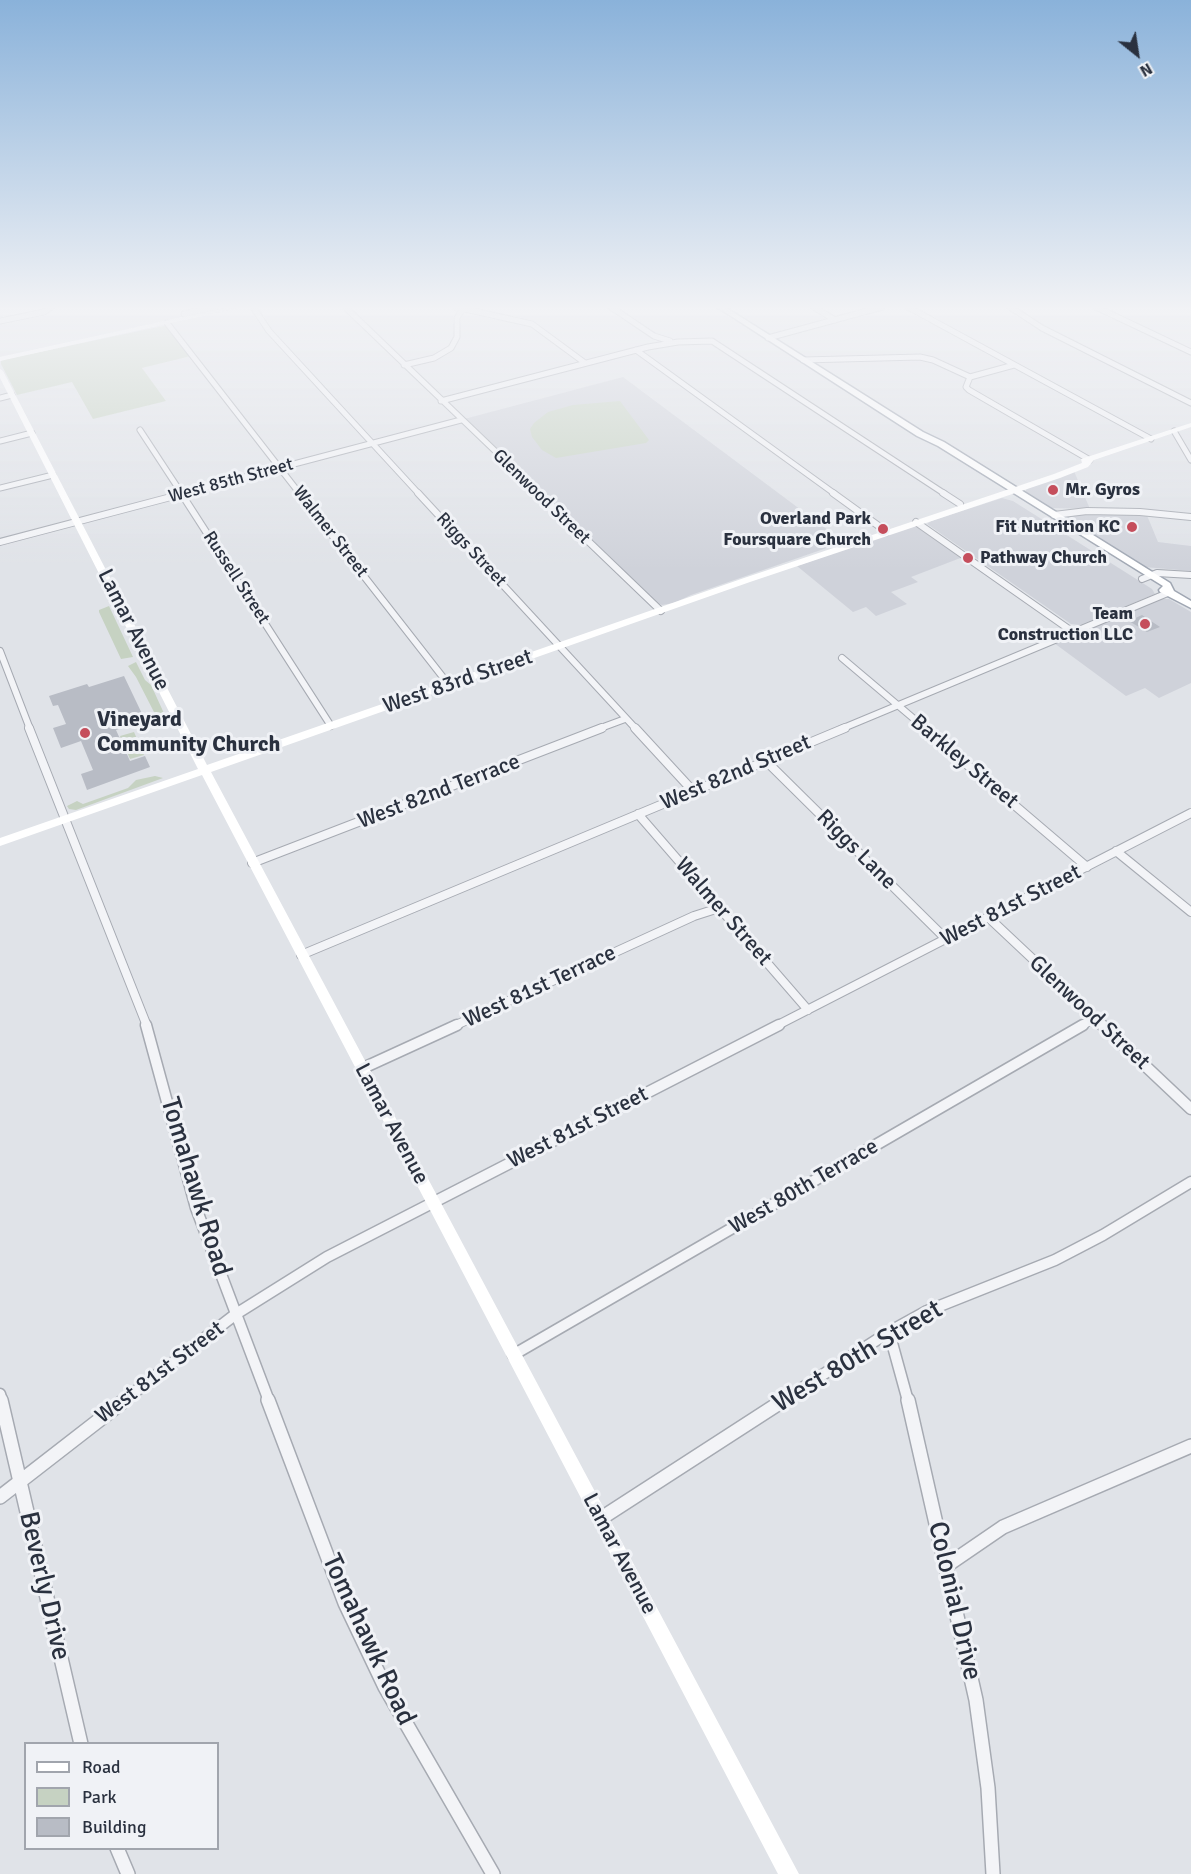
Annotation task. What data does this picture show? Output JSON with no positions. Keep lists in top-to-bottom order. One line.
{"streets":{"street":["West 85th Street","Glenwood Street","Walmer Street","Riggs Street","Russell Street","Lamar Avenue","West 83rd Street","Barkley Street","West 82nd Street","West 82nd Terrace","Riggs Lane","West 81st Street","West 81st Terrace","Tomahawk Road","West 80th Terrace","West 80th Street","Beverly Drive","Colonial Drive"]},"crossings":[["West 85th Street","Glenwood Street"],["West 85th Street","Walmer Street"],["West 85th Street","Riggs Street"],["West 85th Street","Russell Street"],["West 85th Street","Lamar Avenue"],["Glenwood Street","West 83rd Street"],["Glenwood Street","West 81st Street"],["Glenwood Street","West 80th Terrace"],["Walmer Street","West 83rd Street"],["Walmer Street","West 82nd Street"],["Walmer Street","West 81st Street"],["Walmer Street","West 81st Terrace"],["Riggs Street","West 83rd Street"],["Riggs Street","West 82nd Street"],["Riggs Street","West 82nd Terrace"],["Russell Street","West 83rd Street"],["Lamar Avenue","West 83rd Street"],["Lamar Avenue","West 82nd Street"],["Lamar Avenue","West 82nd Terrace"],["Lamar Avenue","West 81st Street"],["Lamar Avenue","West 81st Terrace"],["Lamar Avenue","West 80th Terrace"],["Lamar Avenue","West 80th Street"],["West 83rd Street","Tomahawk Road"],["Barkley Street","West 82nd Street"],["Barkley Street","West 81st Street"],["West 82nd Street","Riggs Lane"],["Riggs Lane","West 81st Street"],["West 81st Street","Tomahawk Road"],["West 81st Street","Beverly Drive"],["West 80th Street","Colonial Drive"]],"places":["Mr. Gyros","Fit Nutrition KC","Overland Park Foursquare Church","Pathway Church","Team Construction LLC","Vineyard Community Church"],"legend":["Road","Park","Building"],"north":"bottom right"}
